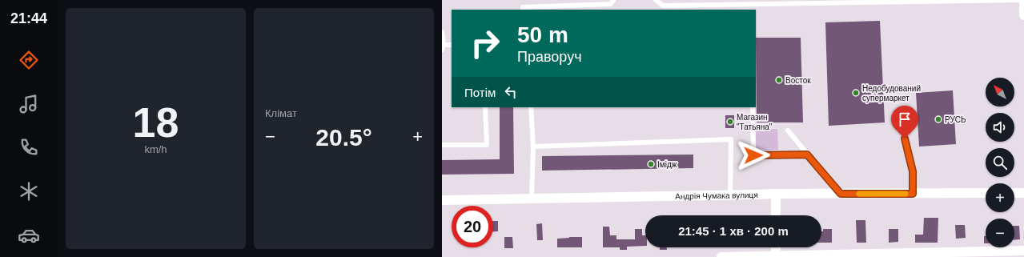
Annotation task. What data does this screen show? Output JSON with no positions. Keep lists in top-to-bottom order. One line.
{"streets":{"street":["Андрія Чумака вулиця"]},"places":["Восток","Недобудований супермаркет","РУСЬ","Магазин \"Татьяна\"","Імідж"],"north":"top left","page":{"tabs":"21:44","tile":[["18","km/h"],"Клімат"],"turn":["50 m","Праворуч"],"then":"Потім","map_buttons":["+","−"],"heat":["−","20.5°","+"],"limit":"20","trip":"21:45 · 1 хв · 200 m"}}
